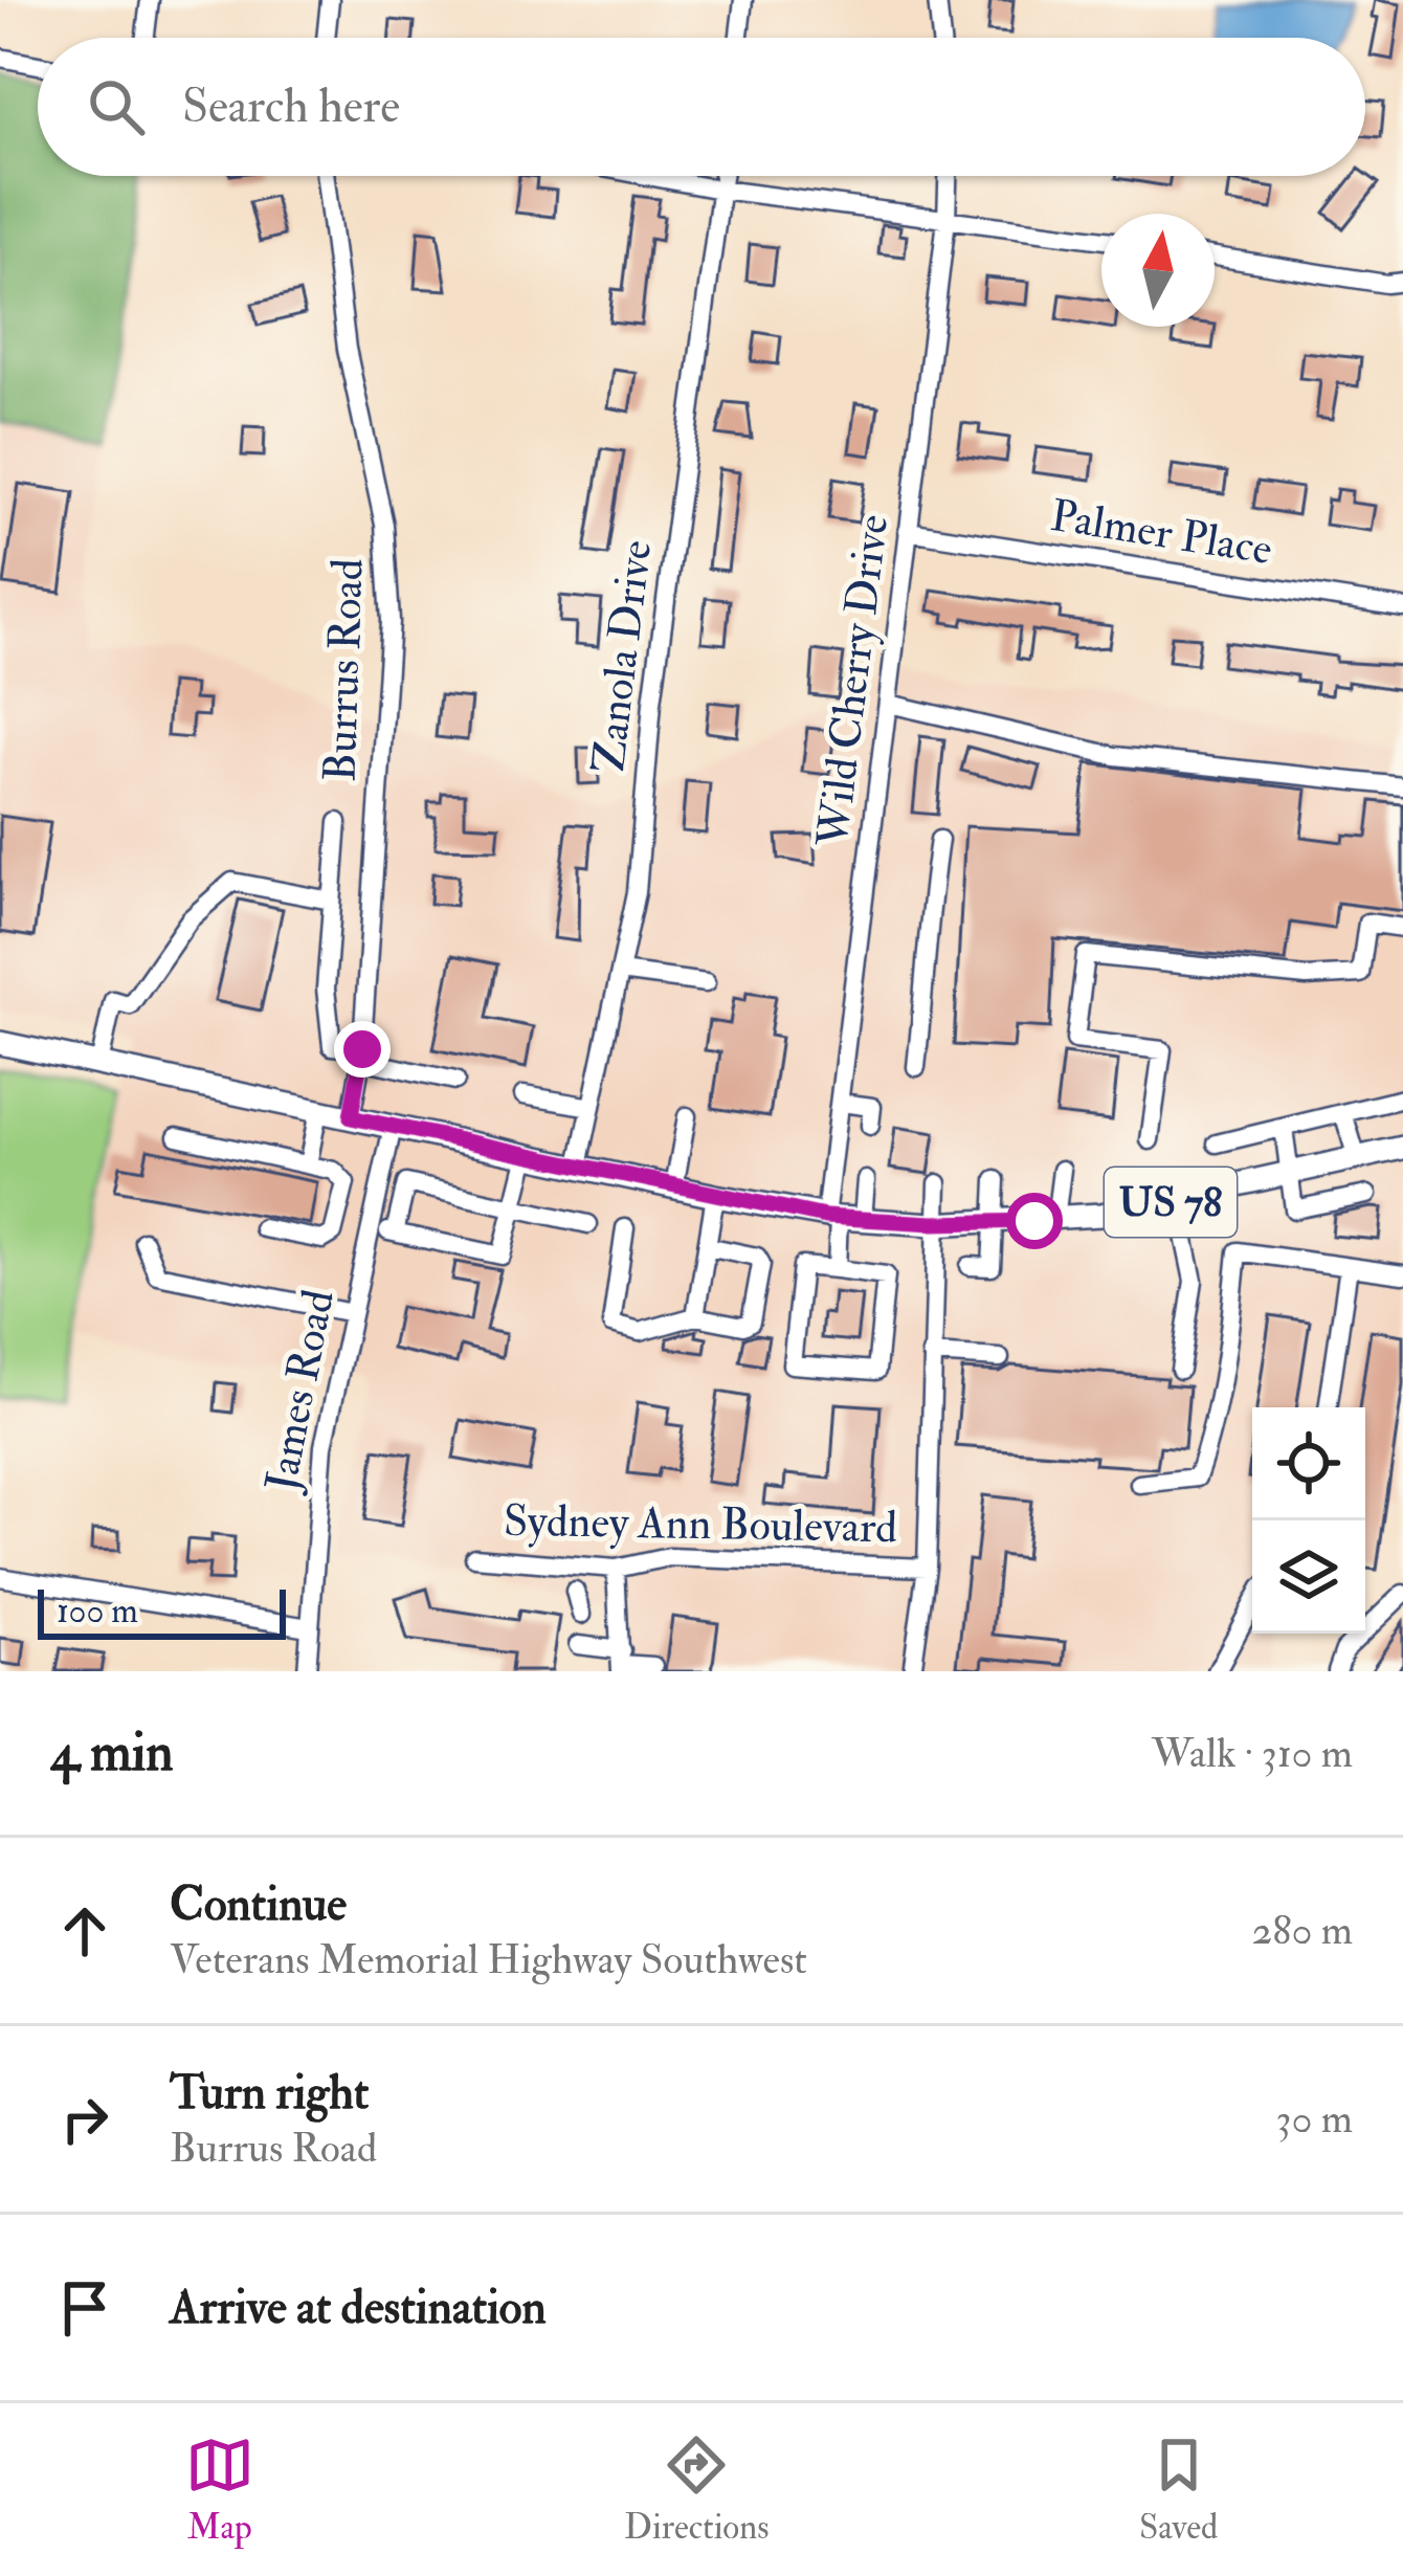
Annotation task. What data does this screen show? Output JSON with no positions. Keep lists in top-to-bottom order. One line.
{"streets":{"main road":["US 78"],"street":["Palmer Place","Zanola Drive","Burrus Road","Wild Cherry Drive","James Road","Sydney Ann Boulevard"]},"crossings":[["Palmer Place","Wild Cherry Drive"],["Zanola Drive","US 78"],["Burrus Road","US 78"],["Wild Cherry Drive","US 78"],["US 78","James Road"]],"scale_bar":"100 m","north":"top","page":{"search":"Search here","scale":"100 m","heading":["4 min","Walk · 310 m"],"list":[["Continue","Veterans Memorial Highway Southwest","280 m"],["Turn right","Burrus Road","30 m"],"Arrive at destination"],"nav":["Map","Directions","Saved"]}}
